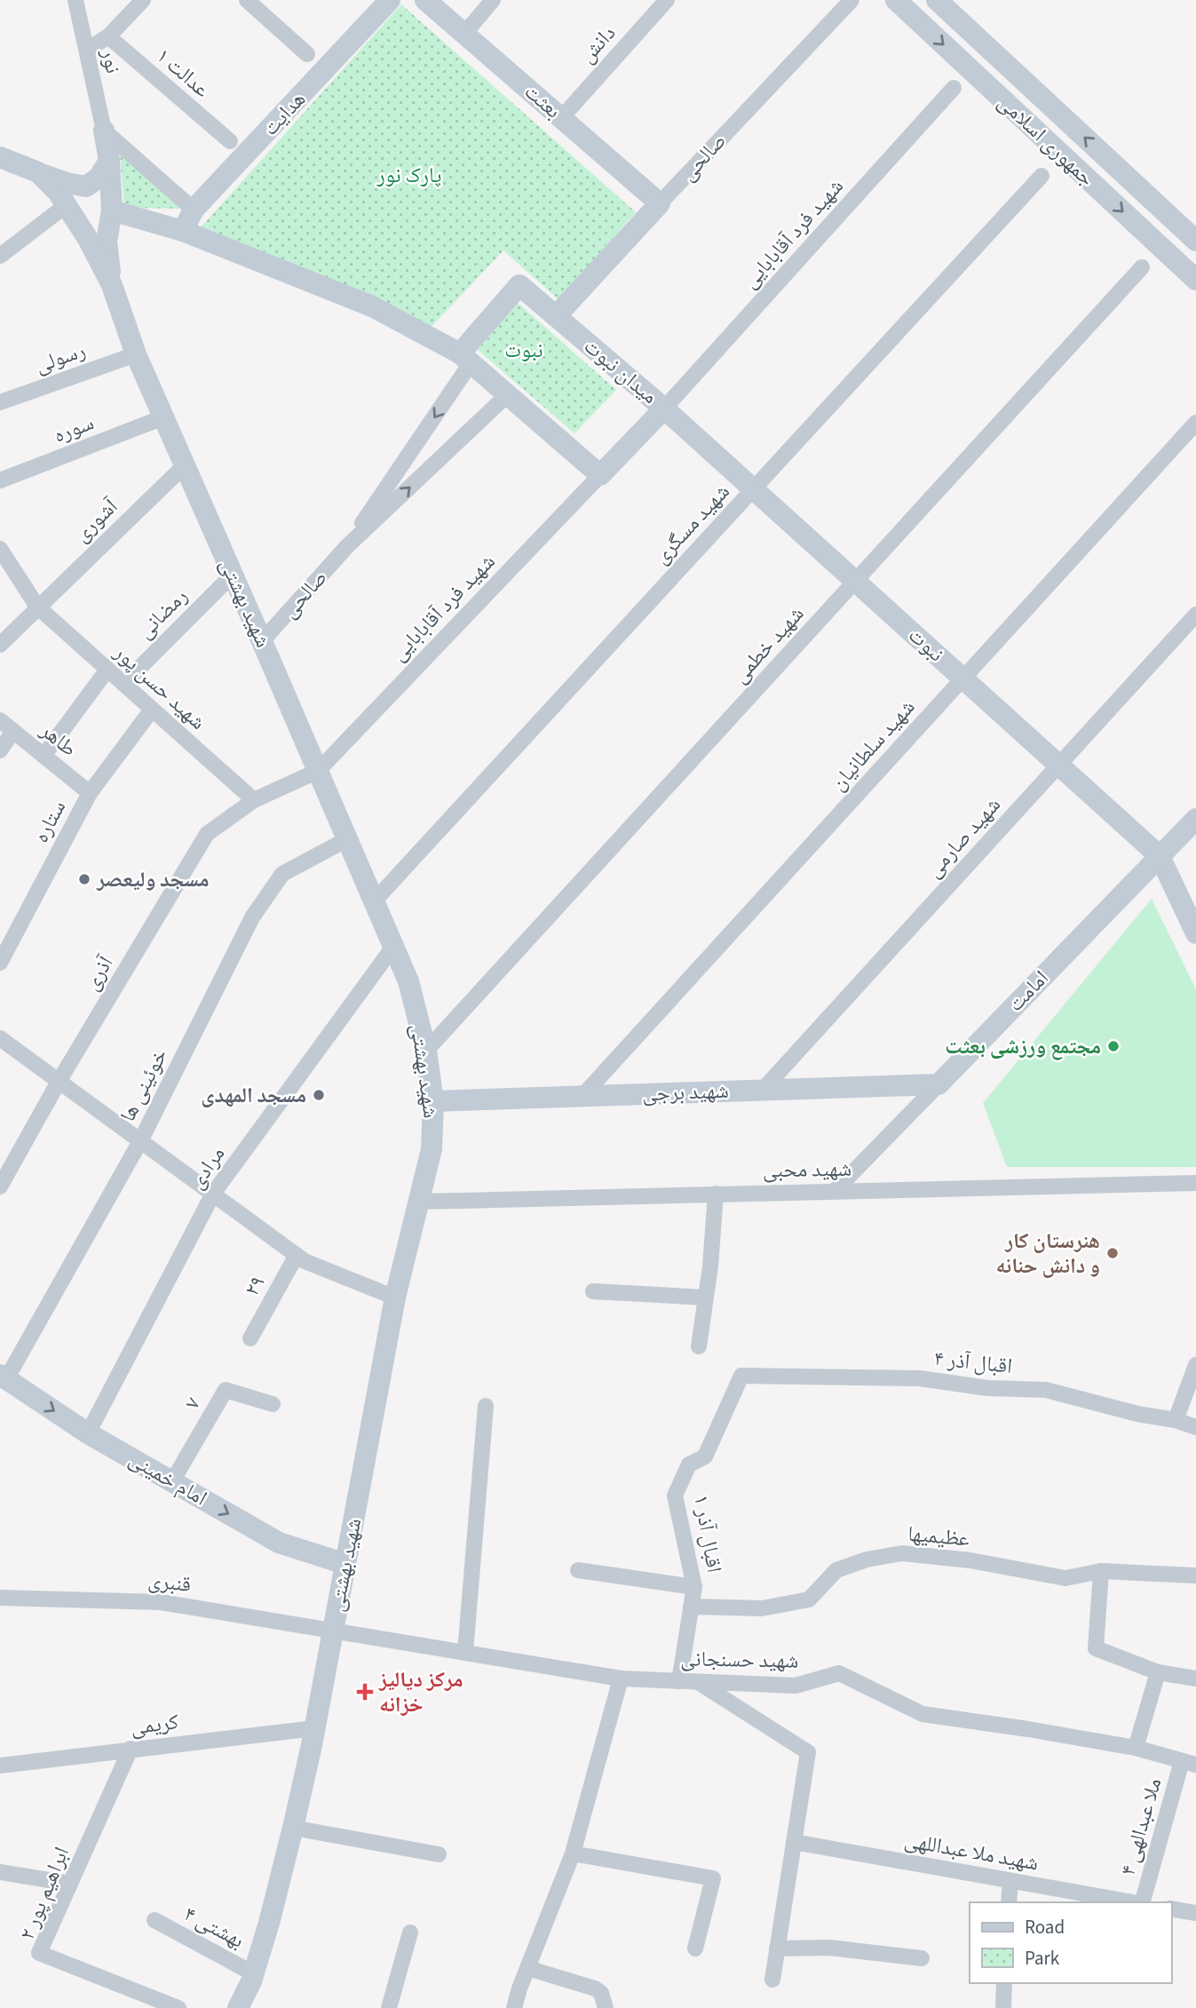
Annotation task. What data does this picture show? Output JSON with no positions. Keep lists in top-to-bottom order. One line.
{"streets":{"street":["دانش","نور","عدالت ۱","بعثت","هدایت","جمهوری اسلامی","صالحی","شهید فرد آقابابایی","رسولی","میدان نبوت","سوره","آشوری","شهید مسگری","شهید بهشتی","رمضانی","شهید خطمی","نبوت","شهید حسن پور","طاهر","شهید سلطانیان","ستاره","شهید صارمی","آذری","امامت","خوئینی ها","شهید برجی","مرادی","شهید محبی","۲۹","اقبال آذر ۴","۷","امام خمینی","اقبال آذر ۱","عظیمیها","قنبری","شهید حسنجانی","کریمی","ملا عبدالهی ۴","شهید ملا عبداللهی","ابراهیم پور ۲","بهشتی ۴"]},"crossings":[["دانش","بعثت"],["نور","شهید بهشتی"],["بعثت","صالحی"],["صالحی","میدان نبوت"],["صالحی","شهید بهشتی"],["شهید فرد آقابابایی","میدان نبوت"],["شهید فرد آقابابایی","شهید بهشتی"],["شهید فرد آقابابایی","نبوت"],["رسولی","شهید بهشتی"],["میدان نبوت","نبوت"],["سوره","شهید بهشتی"],["آشوری","شهید بهشتی"],["آشوری","شهید حسن پور"],["شهید مسگری","شهید بهشتی"],["شهید مسگری","نبوت"],["شهید بهشتی","رمضانی"],["شهید بهشتی","شهید خطمی"],["شهید بهشتی","خوئینی ها"],["شهید بهشتی","شهید برجی"],["شهید بهشتی","مرادی"],["شهید بهشتی","شهید محبی"],["شهید بهشتی","امام خمینی"],["شهید بهشتی","قنبری"],["شهید بهشتی","شهید حسنجانی"],["شهید بهشتی","کریمی"],["شهید بهشتی","بهشتی ۴"],["رمضانی","شهید حسن پور"],["شهید خطمی","نبوت"],["نبوت","شهید سلطانیان"],["نبوت","شهید صارمی"],["نبوت","امامت"],["شهید حسن پور","ستاره"],["شهید حسن پور","آذری"],["طاهر","ستاره"],["شهید سلطانیان","شهید برجی"],["شهید صارمی","شهید برجی"],["امامت","شهید برجی"],["امامت","شهید محبی"],["خوئینی ها","امام خمینی"],["مرادی","امام خمینی"],["اقبال آذر ۴","اقبال آذر ۱"],["۷","امام خمینی"],["اقبال آذر ۱","عظیمیها"],["اقبال آذر ۱","شهید حسنجانی"],["قنبری","شهید حسنجانی"],["شهید حسنجانی","ملا عبدالهی ۴"],["کریمی","ابراهیم پور ۲"]],"one_way":["امام خمینی"],"parks":["پارک نور","نبوت"],"places":{"other":["مسجد ولیعصر","مجتمع ورزشی بعثت","مسجد المهدی","هنرستان کار و دانش حنانه"],"health":["مرکز دیالیز خزانه"]},"legend":["Road","Park"]}
